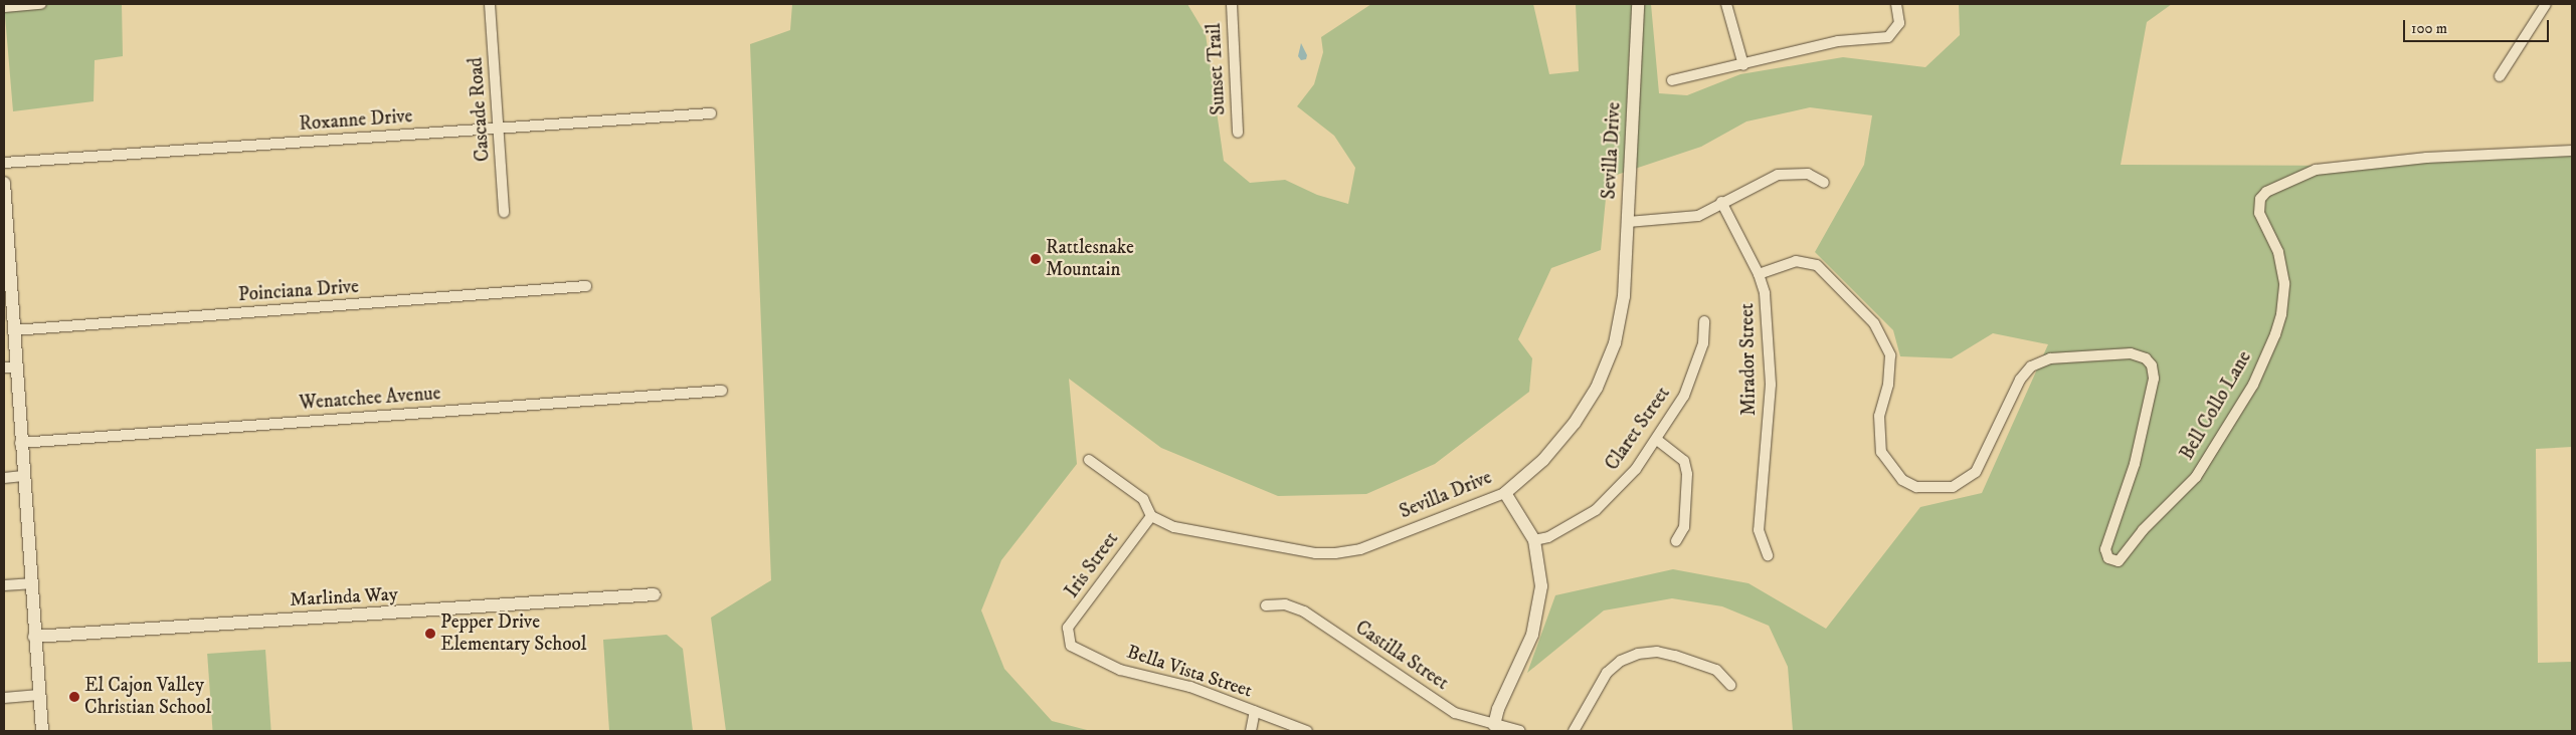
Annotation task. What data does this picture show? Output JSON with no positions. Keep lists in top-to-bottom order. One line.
{"streets":{"street":["Sunset Trail","Cascade Road","Roxanne Drive","Sevilla Drive","Poinciana Drive","Mirador Street","Wenatchee Avenue","Bell Collo Lane","Claret Street","Iris Street","Marlinda Way","Castilla Street","Bella Vista Street"]},"crossings":[["Cascade Road","Roxanne Drive"],["Sevilla Drive","Iris Street"],["Mirador Street","Bell Collo Lane"],["Iris Street","Bella Vista Street"]],"places":["Rattlesnake Mountain","Pepper Drive Elementary School","El Cajon Valley Christian School"],"scale_bar":"100 m"}
